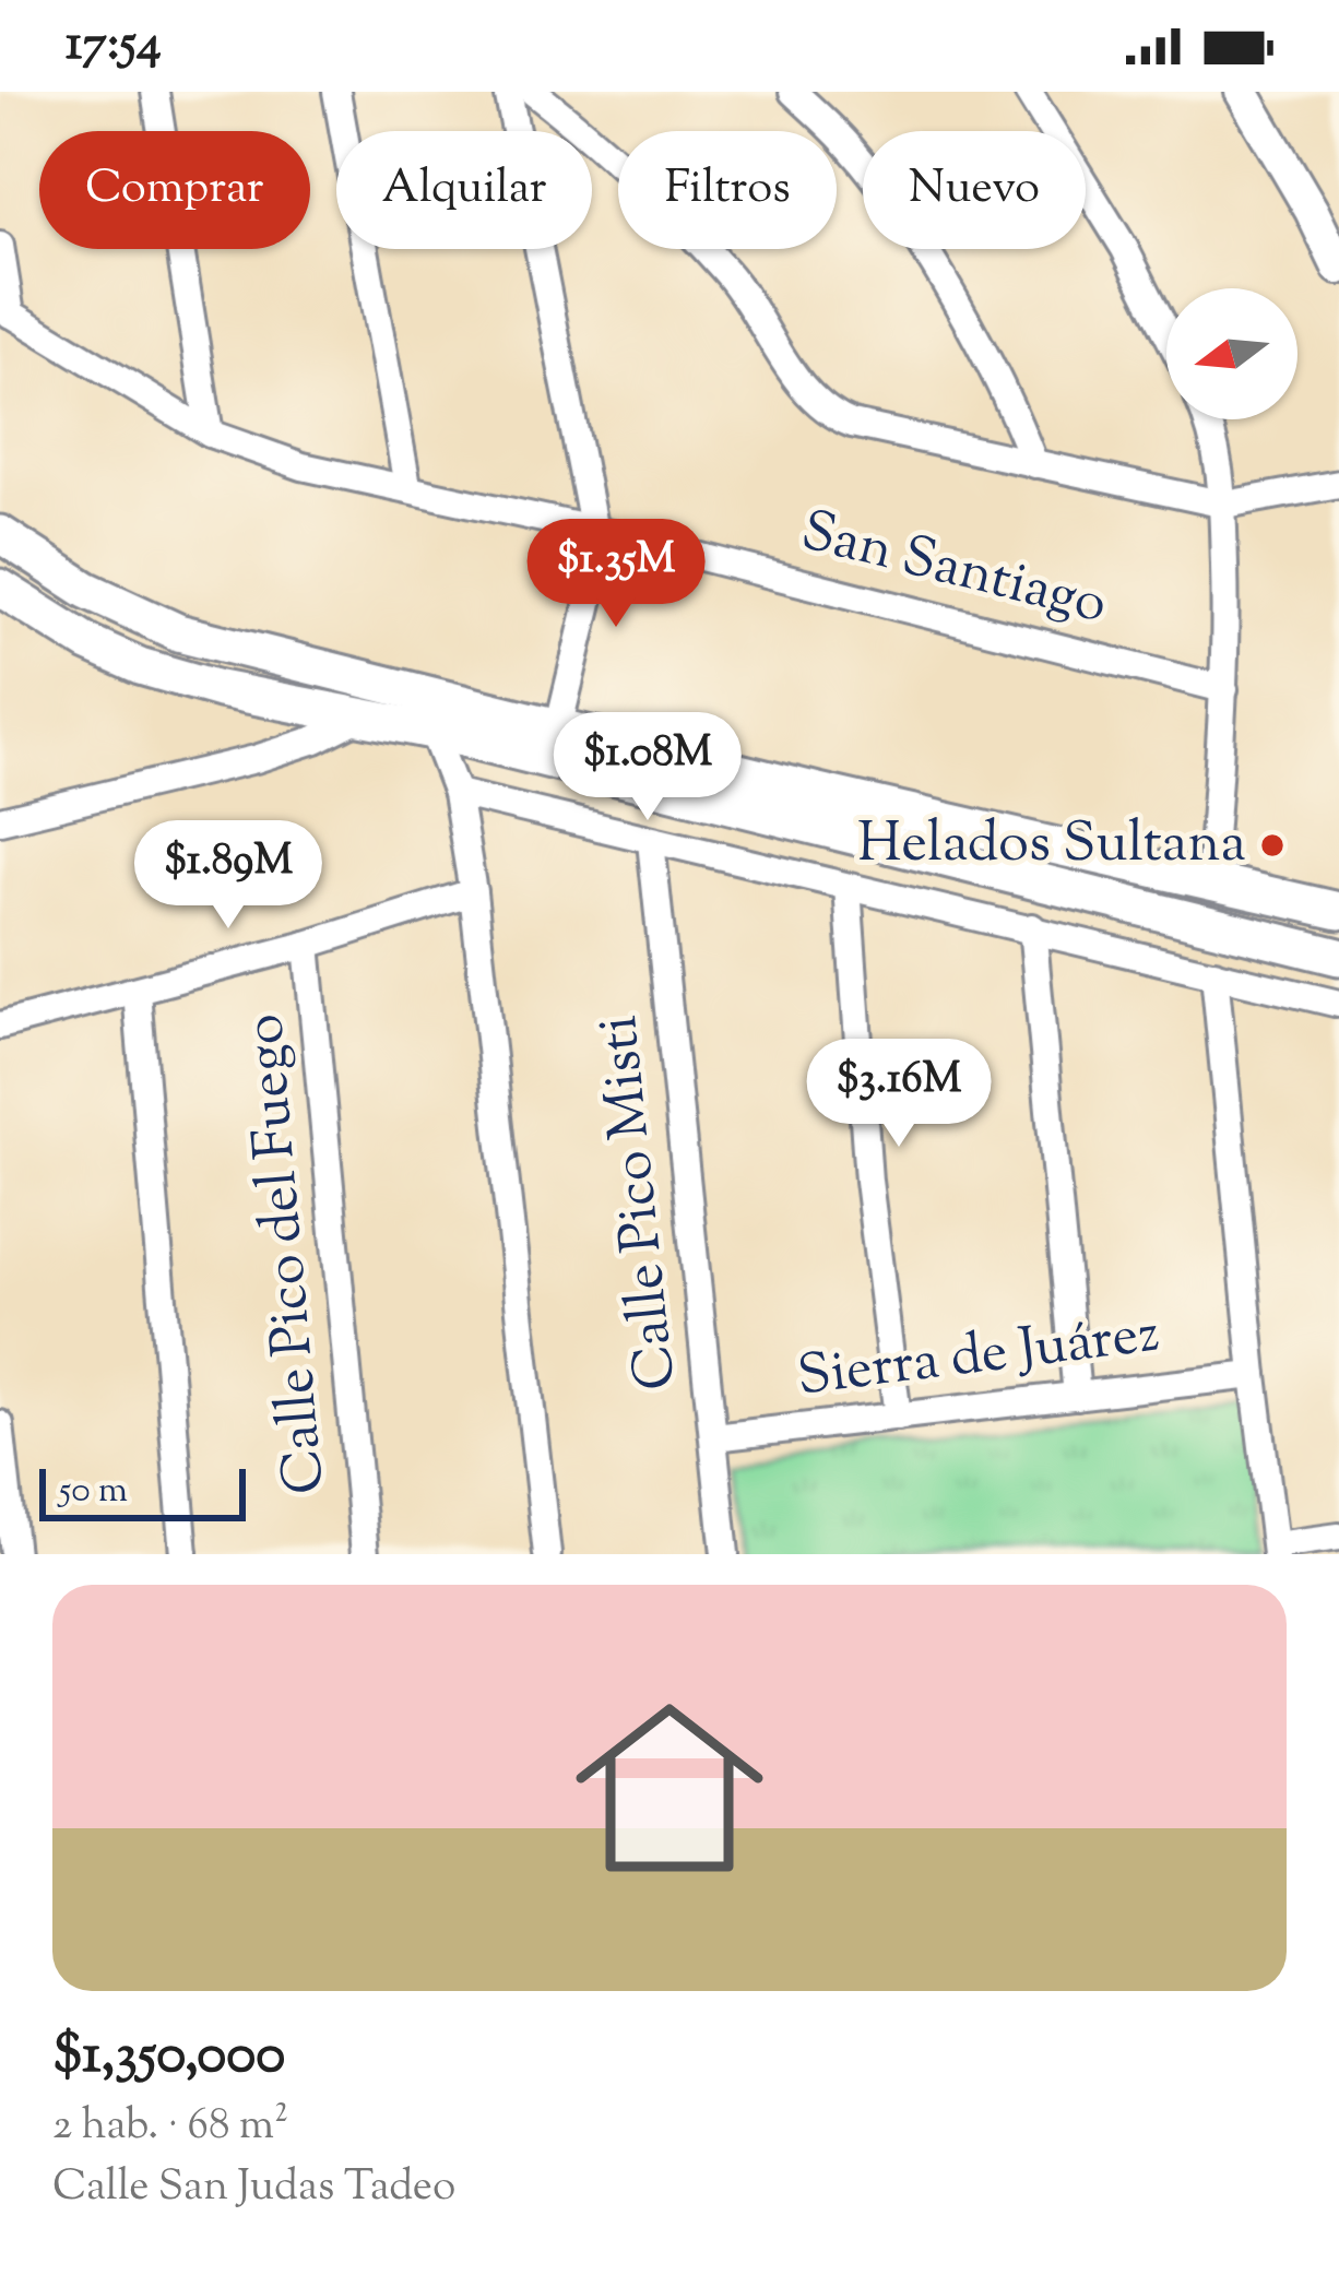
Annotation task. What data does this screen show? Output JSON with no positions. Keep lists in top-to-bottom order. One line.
{"streets":{"street":["San Santiago","Calle Pico Misti","Calle Pico del Fuego","Sierra de Juárez"]},"crossings":[["Calle Pico Misti","Sierra de Juárez"]],"places":["Helados Sultana"],"scale_bar":"50 m","north":"left","page":{"status":"17:54","chip":["Comprar","Alquilar","Filtros","Nuevo"],"price":["$1.35M","$1.08M","$1.89M","$3.16M"],"scale":"50 m","list":[{"name":"$1,350,000","note":"2 hab. · 68 m² · Calle San Judas Tadeo"}]}}
